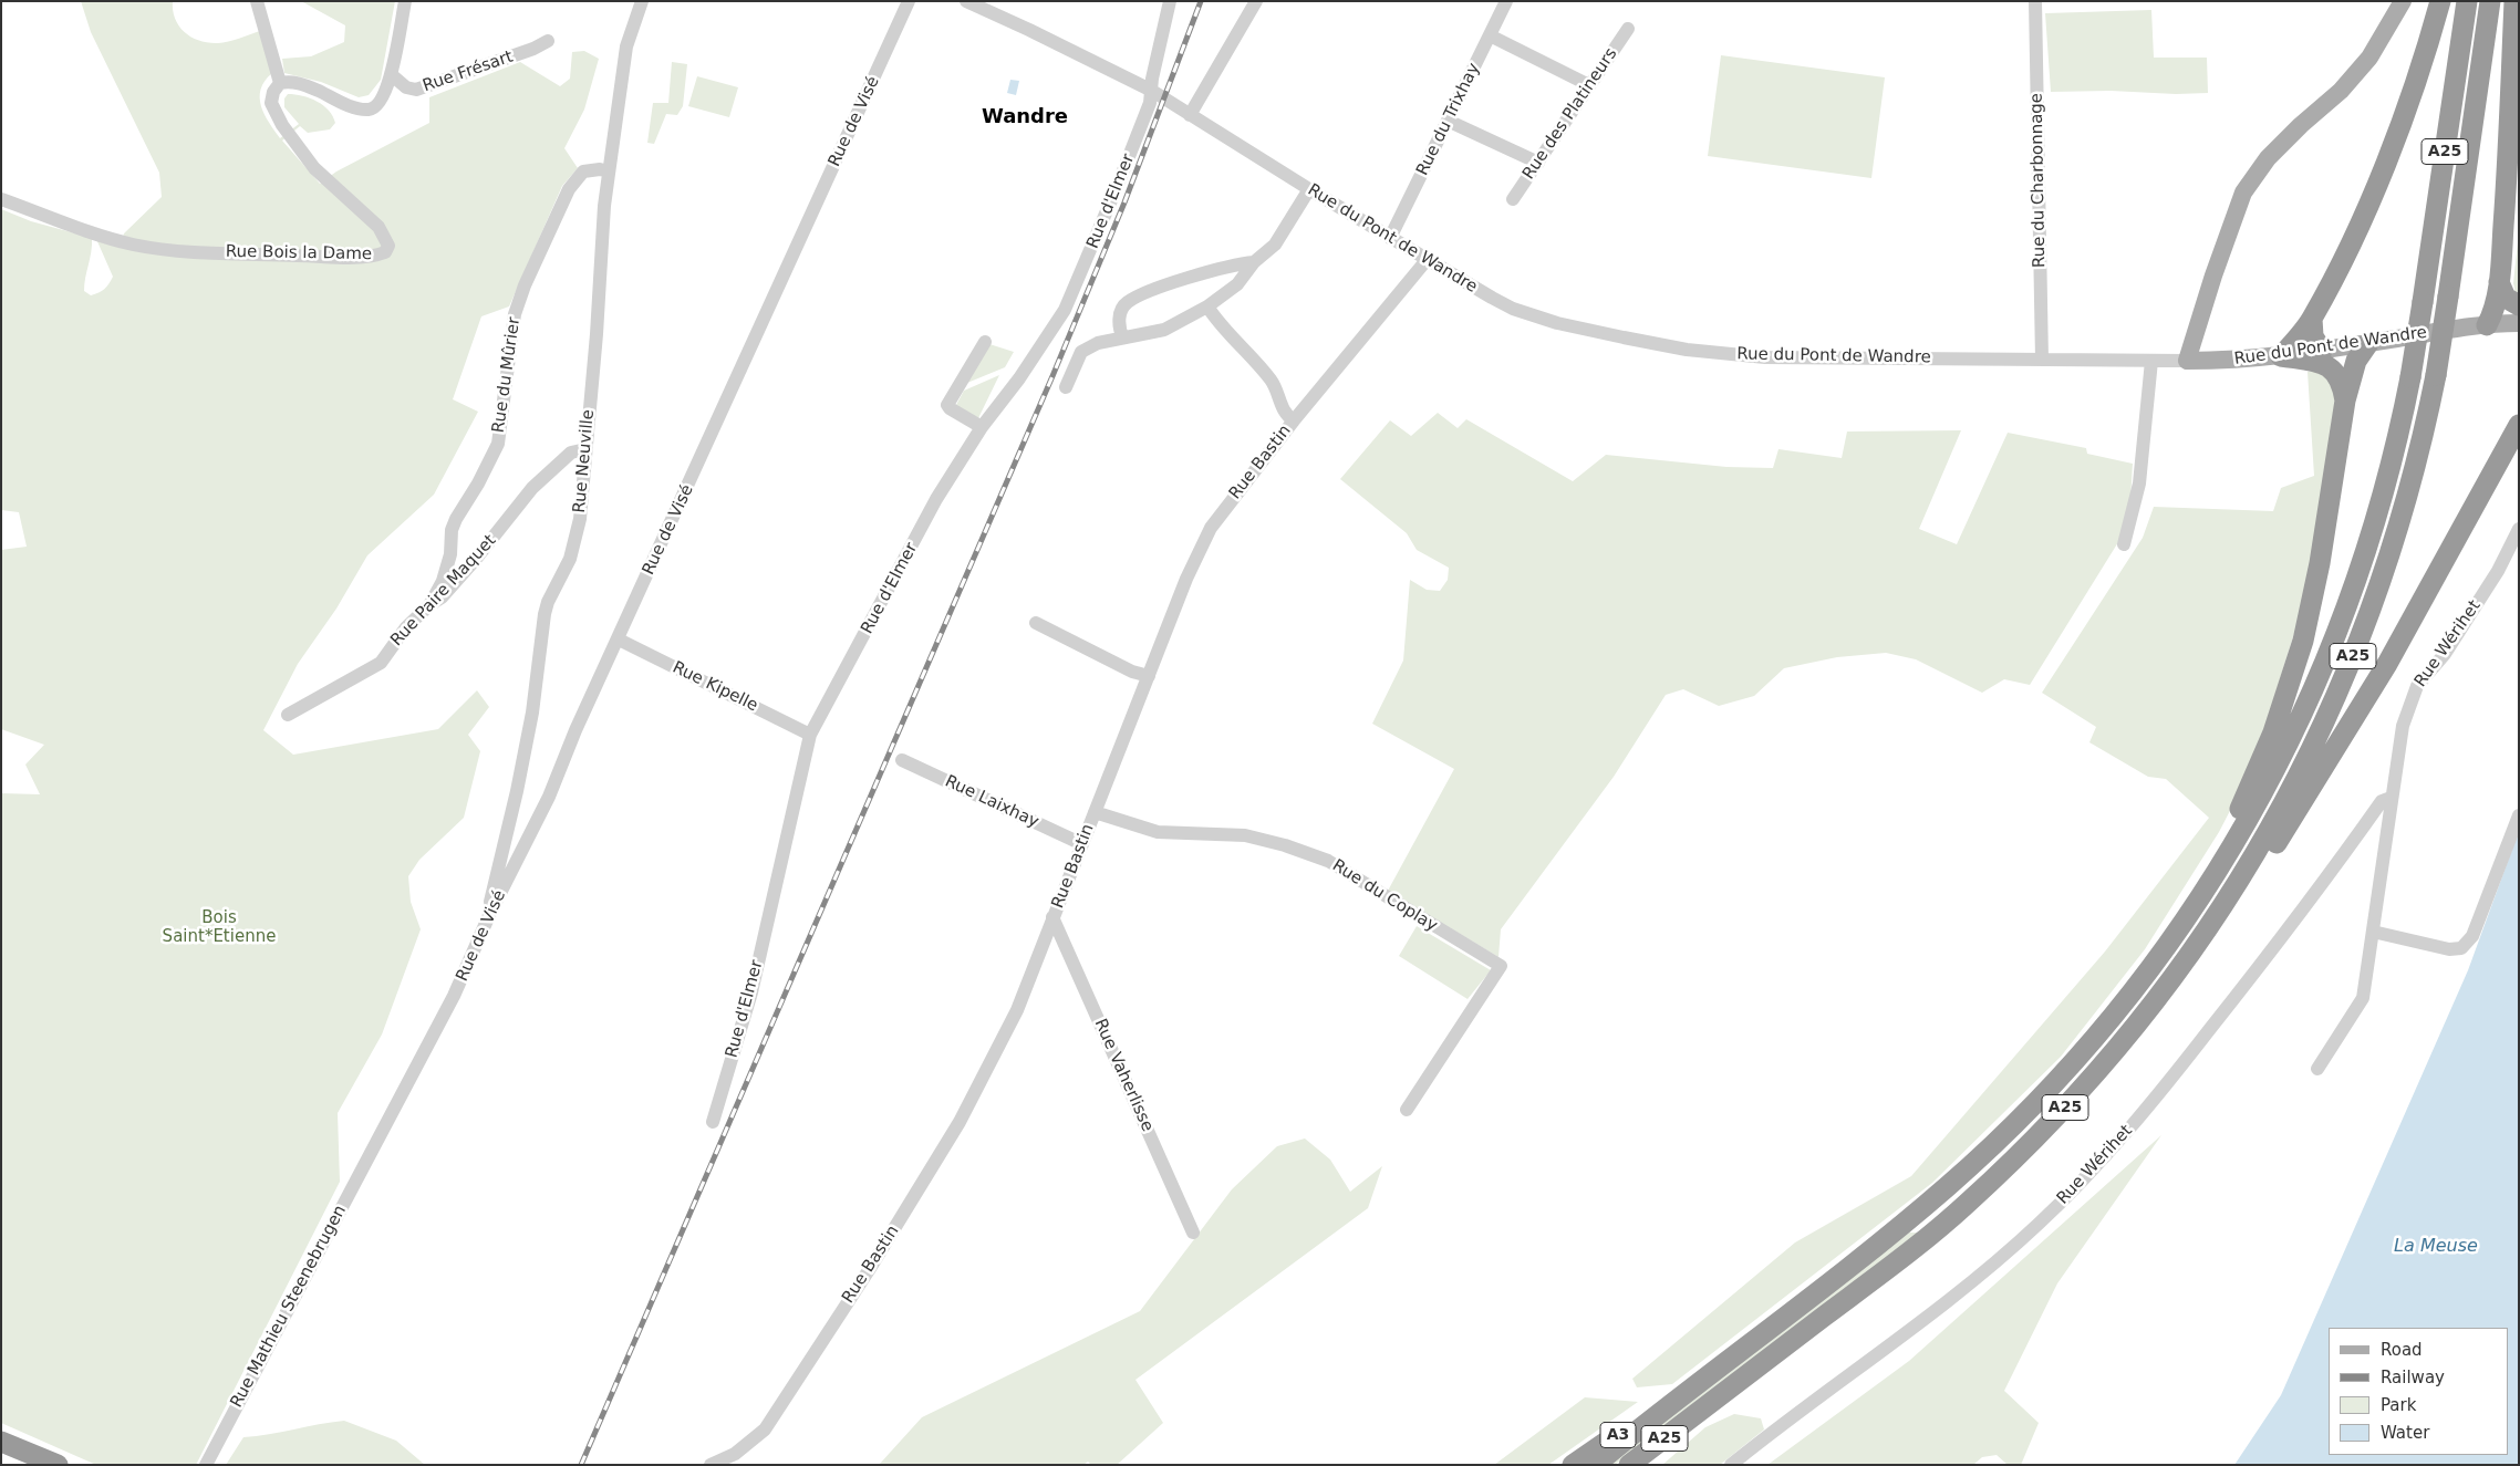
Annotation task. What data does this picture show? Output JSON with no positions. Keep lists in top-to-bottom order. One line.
{"streets":{"highway":["A25","A3"],"main road":["Rue du Pont de Wandre"],"street":["Rue Frésart","Rue des Platineurs","Rue du Trixhay","Rue de Visé","Rue du Charbonnage","Rue d'Elmer","Rue Bois la Dame","Rue du Mûrier","Rue Neuville","Rue Bastin","Rue Paire Maquet","Rue Wérihet","Rue Kipelle","Rue Laixhay","Rue du Coplay","Rue Vaherlisse","Rue Mathieu Steenebrugen"]},"crossings":[["Rue du Trixhay","Rue du Pont de Wandre"],["Rue de Visé","Rue Neuville"],["Rue de Visé","Rue Kipelle"],["Rue de Visé","Rue Mathieu Steenebrugen"],["A25","Rue du Pont de Wandre"],["A25","A3"],["Rue du Charbonnage","Rue du Pont de Wandre"],["Rue d'Elmer","Rue du Pont de Wandre"],["Rue d'Elmer","Rue Kipelle"],["Rue du Pont de Wandre","Rue Bastin"],["Rue du Mûrier","Rue Neuville"],["Rue du Mûrier","Rue Paire Maquet"],["Rue Neuville","Rue Paire Maquet"],["Rue Bastin","Rue Laixhay"],["Rue Bastin","Rue du Coplay"],["Rue Bastin","Rue Vaherlisse"]],"districts":["Wandre"],"water":["La Meuse"],"parks":["Bois Saint*Etienne"],"legend":["Road","Railway","Park","Water"]}
